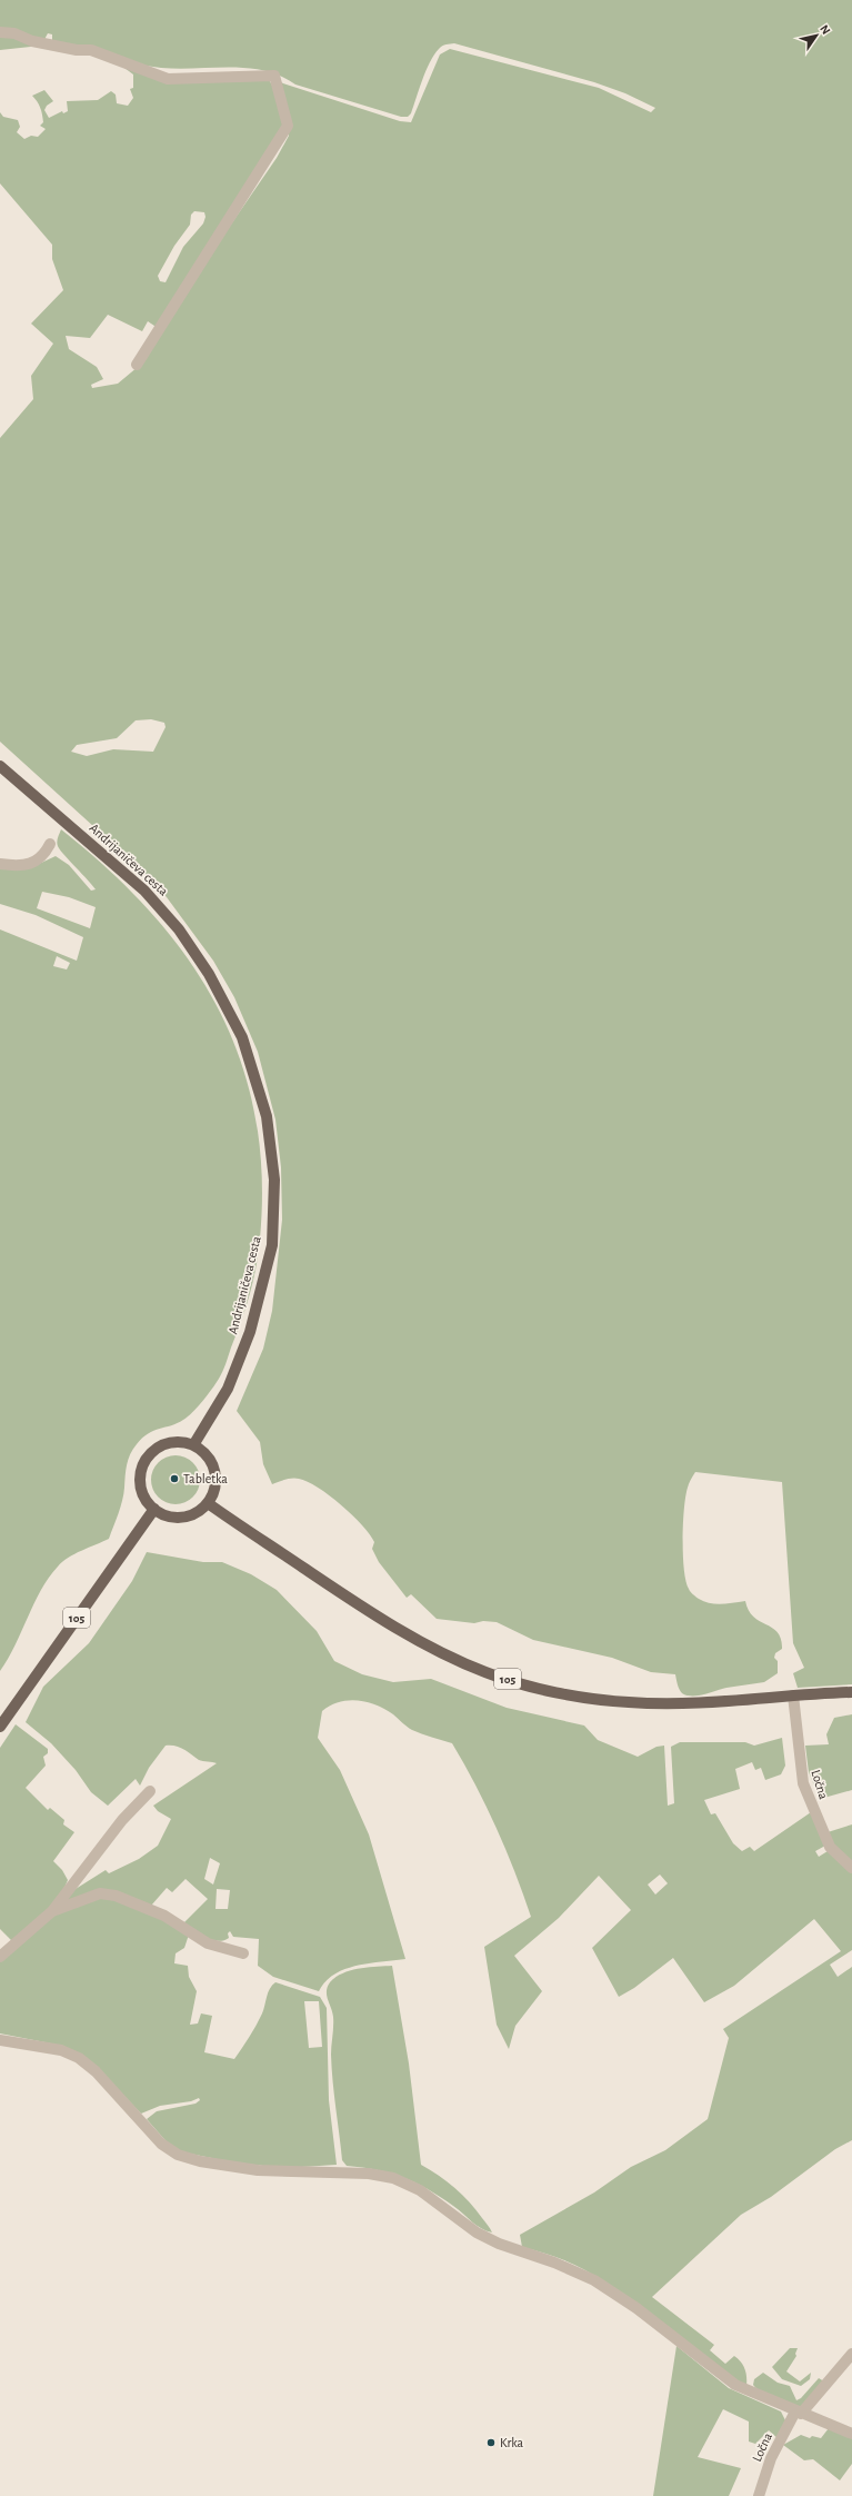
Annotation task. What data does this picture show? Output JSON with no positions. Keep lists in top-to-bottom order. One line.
{"streets":{"main road":["Andrijaničeva cesta","105"],"street":["Ločna"]},"crossings":[["Andrijaničeva cesta","105"],["105","Ločna"]],"places":["Tabletka","Krka"],"north":"top right"}
